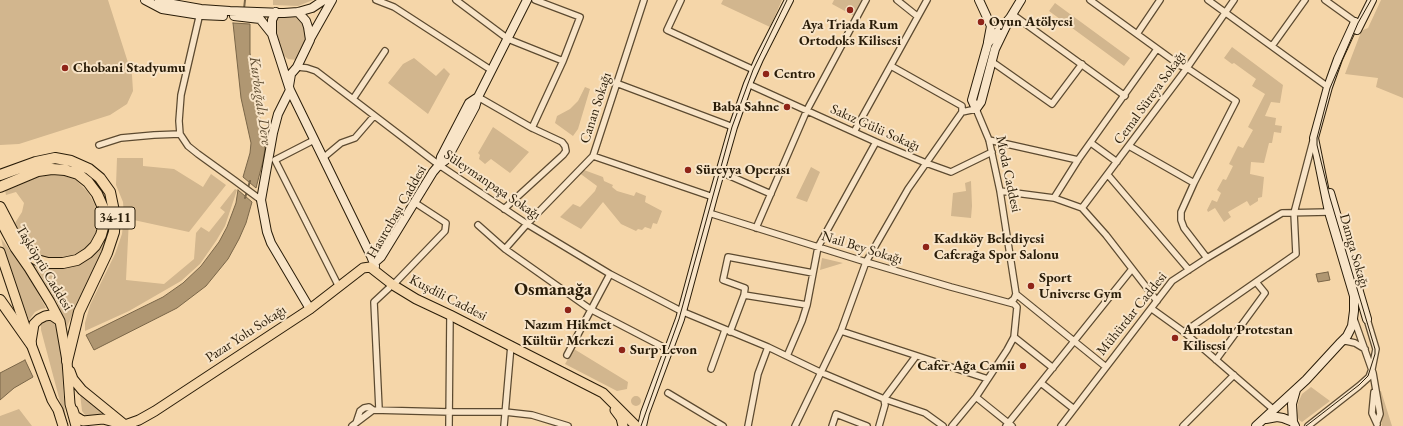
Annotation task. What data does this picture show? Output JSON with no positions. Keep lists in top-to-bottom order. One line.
{"streets":{"highway":["34-11"],"main road":["Taşköprü Caddesi","Kuşdili Caddesi","Pazar Yolu Sokağı"],"street":["Cemal Süreya Sokağı","Canan Sokağı","Sakız Gülü Sokağı","Moda Caddesi","Süleymanpaşa Sokağı","Hasırcıbaşı Caddesi","Nail Bey Sokağı","Damga Sokağı","Mühürdar Caddesi"]},"crossings":[["Canan Sokağı","Süleymanpaşa Sokağı"],["Sakız Gülü Sokağı","Moda Caddesi"],["Süleymanpaşa Sokağı","Hasırcıbaşı Caddesi"],["Hasırcıbaşı Caddesi","Kuşdili Caddesi"],["Hasırcıbaşı Caddesi","Pazar Yolu Sokağı"],["34-11","Taşköprü Caddesi"],["Damga Sokağı","Mühürdar Caddesi"],["Kuşdili Caddesi","Pazar Yolu Sokağı"]],"districts":["Osmanağa"],"water":["Kurbağalı Dere"],"places":["Aya Triada Rum Ortodoks Kilisesi","Oyun Atölyesi","Chobani Stadyumu","Centro","Baba Sahne","Süreyya Operası","Kadıköy Belediyesi Caferağa Spor Salonu","Sport Universe Gym","Nazım Hikmet Kültür Merkezi","Anadolu Protestan Kilisesi","Surp Levon","Cafer Ağa Camii"]}
